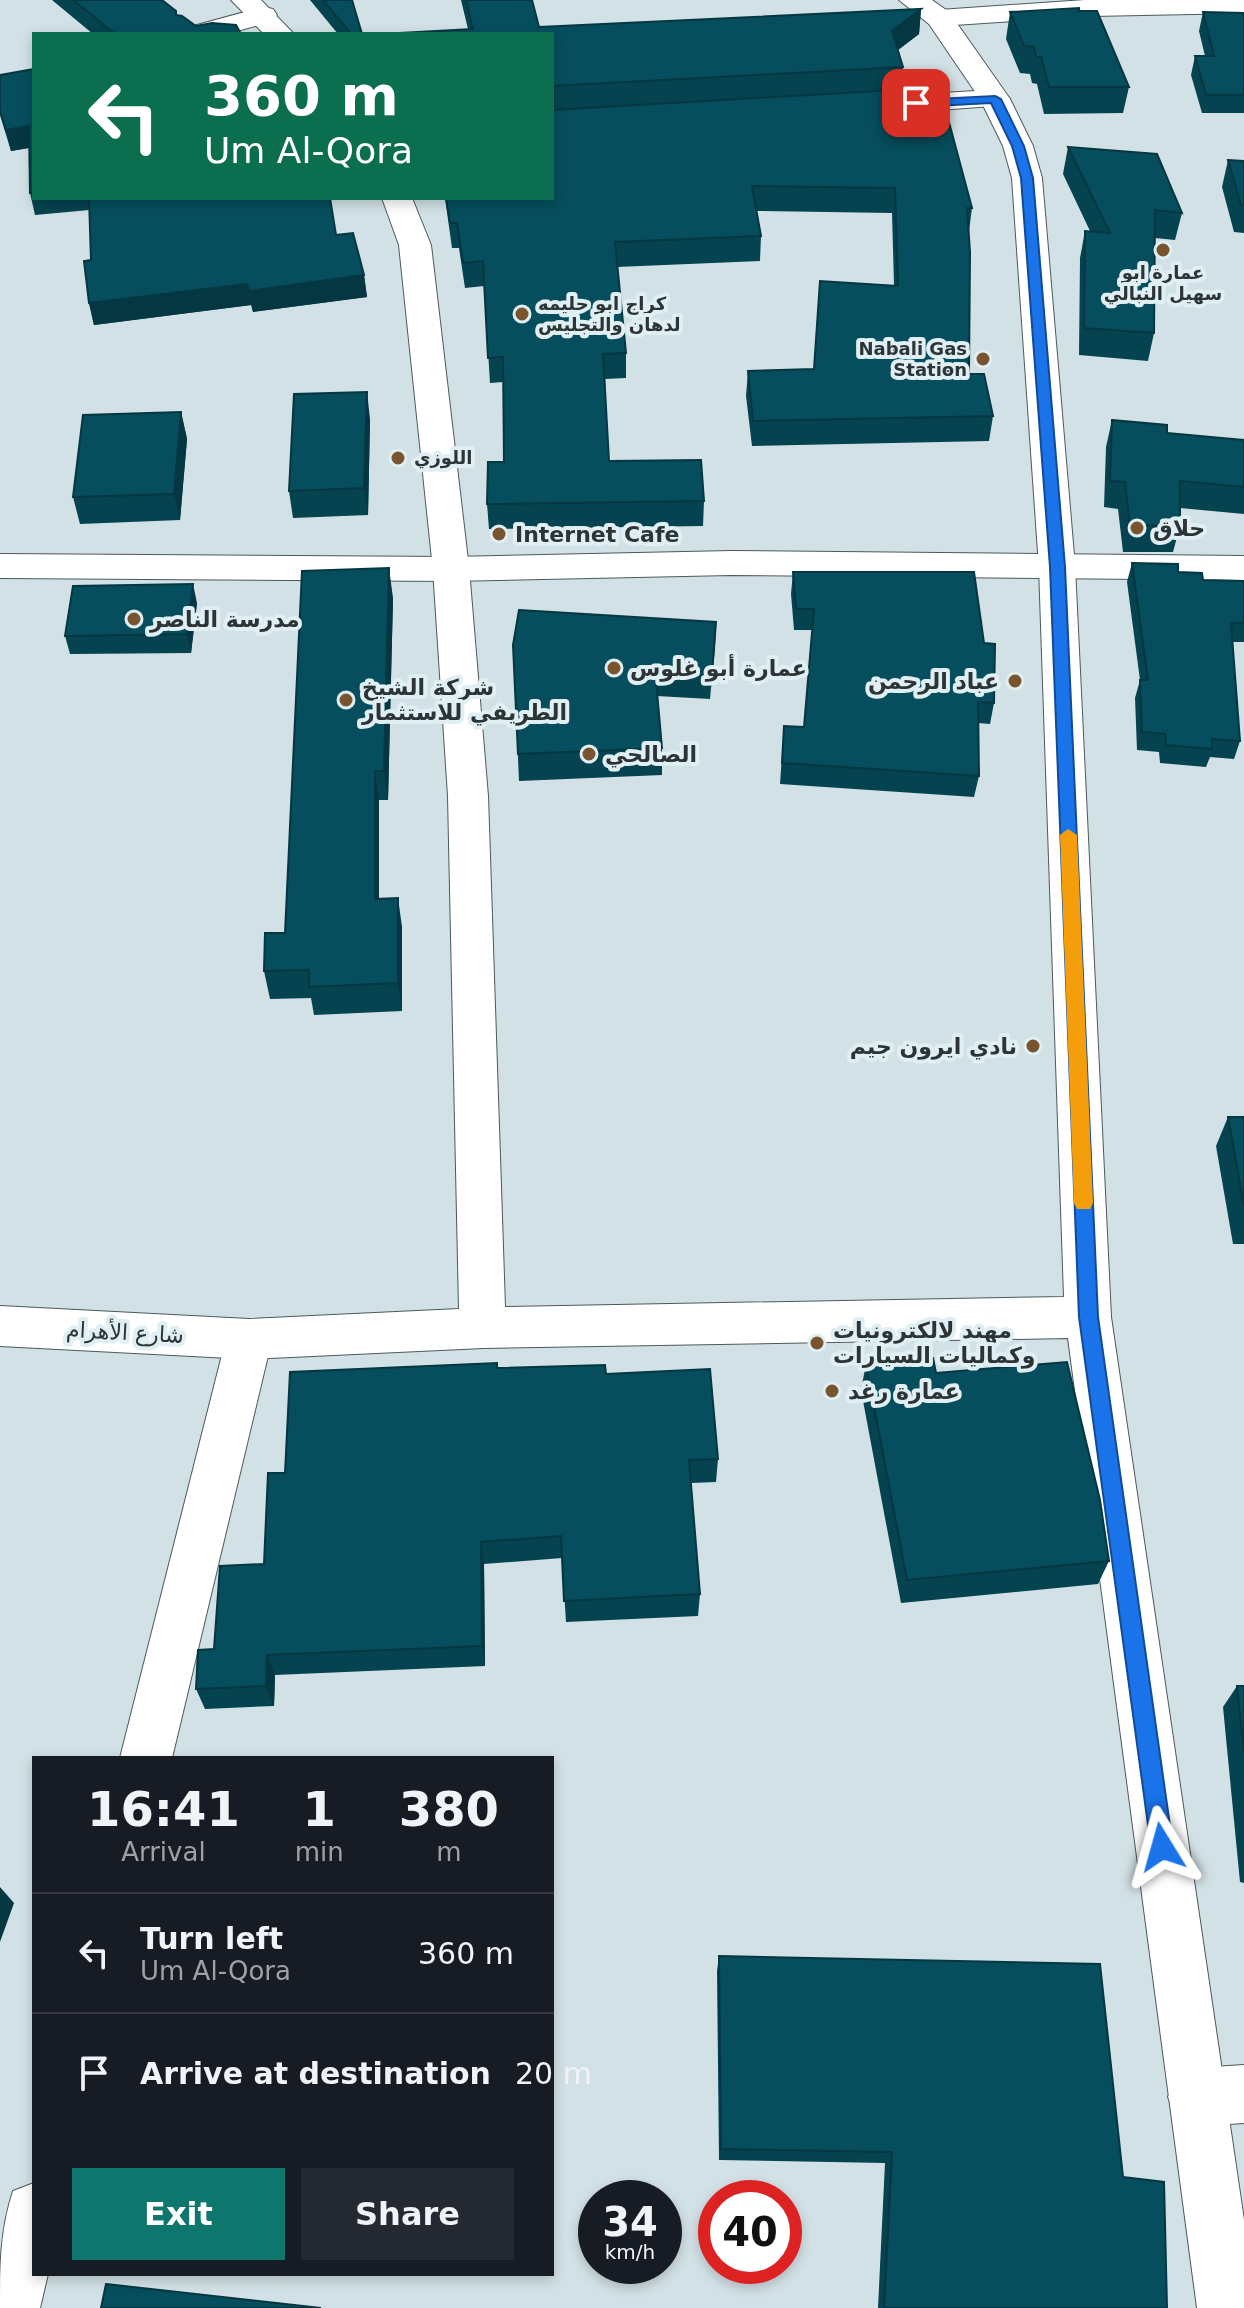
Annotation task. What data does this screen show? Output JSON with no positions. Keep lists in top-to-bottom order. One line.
{"streets":{"street":["شارع الأهرام"]},"places":["عمارة ابو سهيل النبالي","كراج ابو حليمه لدهان والتجليس","Nabali Gas Station","اللوزي","حلاق","Internet Cafe","مدرسة الناصر","عمارة أبو غلوس","عباد الرحمن","شركة الشيخ الطريفي للاستثمار","الصالحي","نادي ايرون جيم","مهند لالكترونيات وكماليات السيارات","عمارة رغد"],"page":{"turn":["360 m","Um Al-Qora"],"eta":["16:41","Arrival","1","min","380","m"],"list":[{"name":"Turn left","note":"Um Al-Qora","value":"360 m"},{"name":"Arrive at destination","value":"20 m"}],"buttons":["Exit","Share"],"speed":"34 km/h","limit":"40"}}
